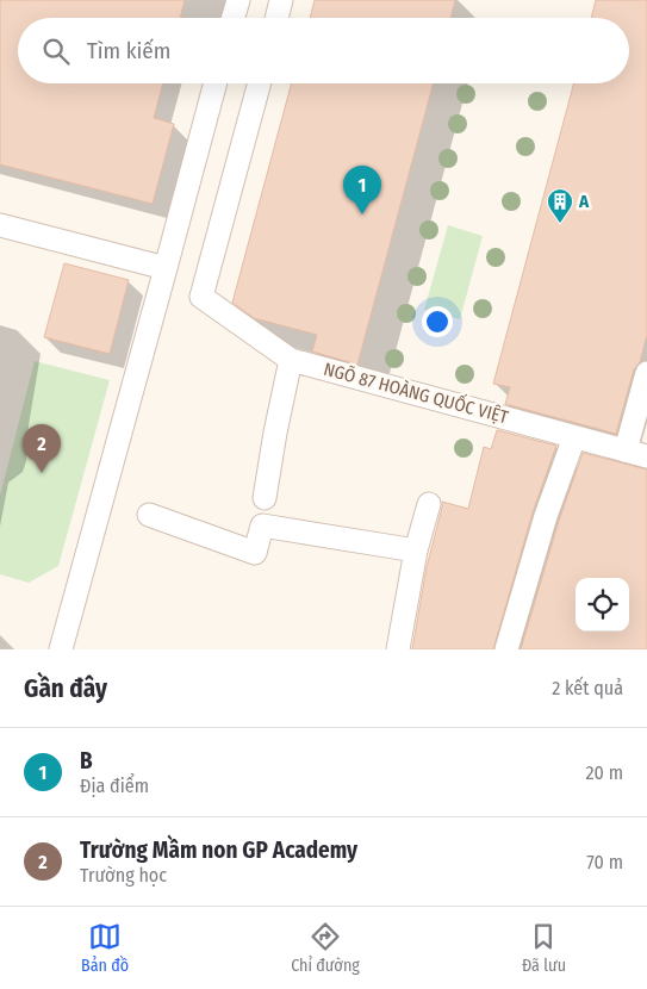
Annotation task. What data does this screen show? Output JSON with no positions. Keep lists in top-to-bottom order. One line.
{"streets":{"lane":["NGÕ 87 HOÀNG QUỐC VIỆT"]},"places":{"building":["A"]},"page":{"search":"Tìm kiếm","pins":["1","2"],"heading":["Gần đây","2 kết quả"],"list":[{"mark":"1","name":"B","note":"Địa điểm","value":"20 m"},{"mark":"2","name":"Trường Mầm non GP Academy","note":"Trường học","value":"70 m"}],"nav":["Bản đồ","Chỉ đường","Đã lưu"]}}
